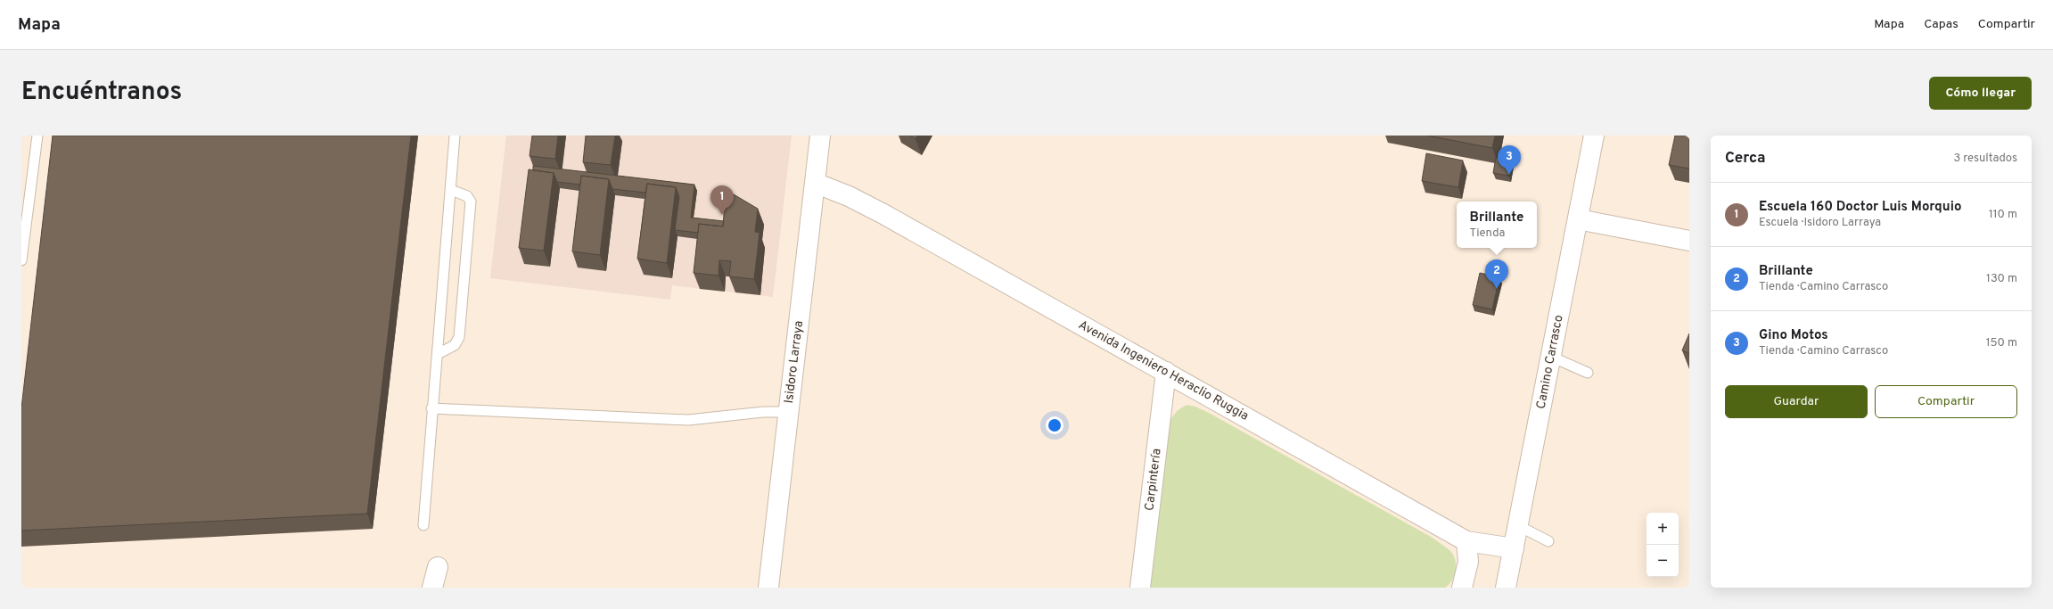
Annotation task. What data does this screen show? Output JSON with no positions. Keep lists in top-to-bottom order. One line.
{"streets":{"street":["Isidoro Larraya","Camino Carrasco","Avenida Ingeniero Heraclio Ruggia","Carpintería"]},"crossings":[["Isidoro Larraya","Avenida Ingeniero Heraclio Ruggia"],["Camino Carrasco","Avenida Ingeniero Heraclio Ruggia"],["Avenida Ingeniero Heraclio Ruggia","Carpintería"]],"page":{"header":"Mapa","nav":["Mapa","Capas","Compartir"],"title":"Encuéntranos","buttons":["Cómo llegar",["Guardar","Compartir"]],"heading":["Cerca","3 resultados"],"pins":["3","1","2"],"list":[{"mark":"1","name":"Escuela 160 Doctor Luis Morquio","note":"Escuela · Isidoro Larraya","value":"110 m"},{"mark":"2","name":"Brillante","note":"Tienda · Camino Carrasco","value":"130 m"},{"mark":"3","name":"Gino Motos","note":"Tienda · Camino Carrasco","value":"150 m"}],"popup":["Brillante","Tienda"],"map_buttons":["+","−"]}}
